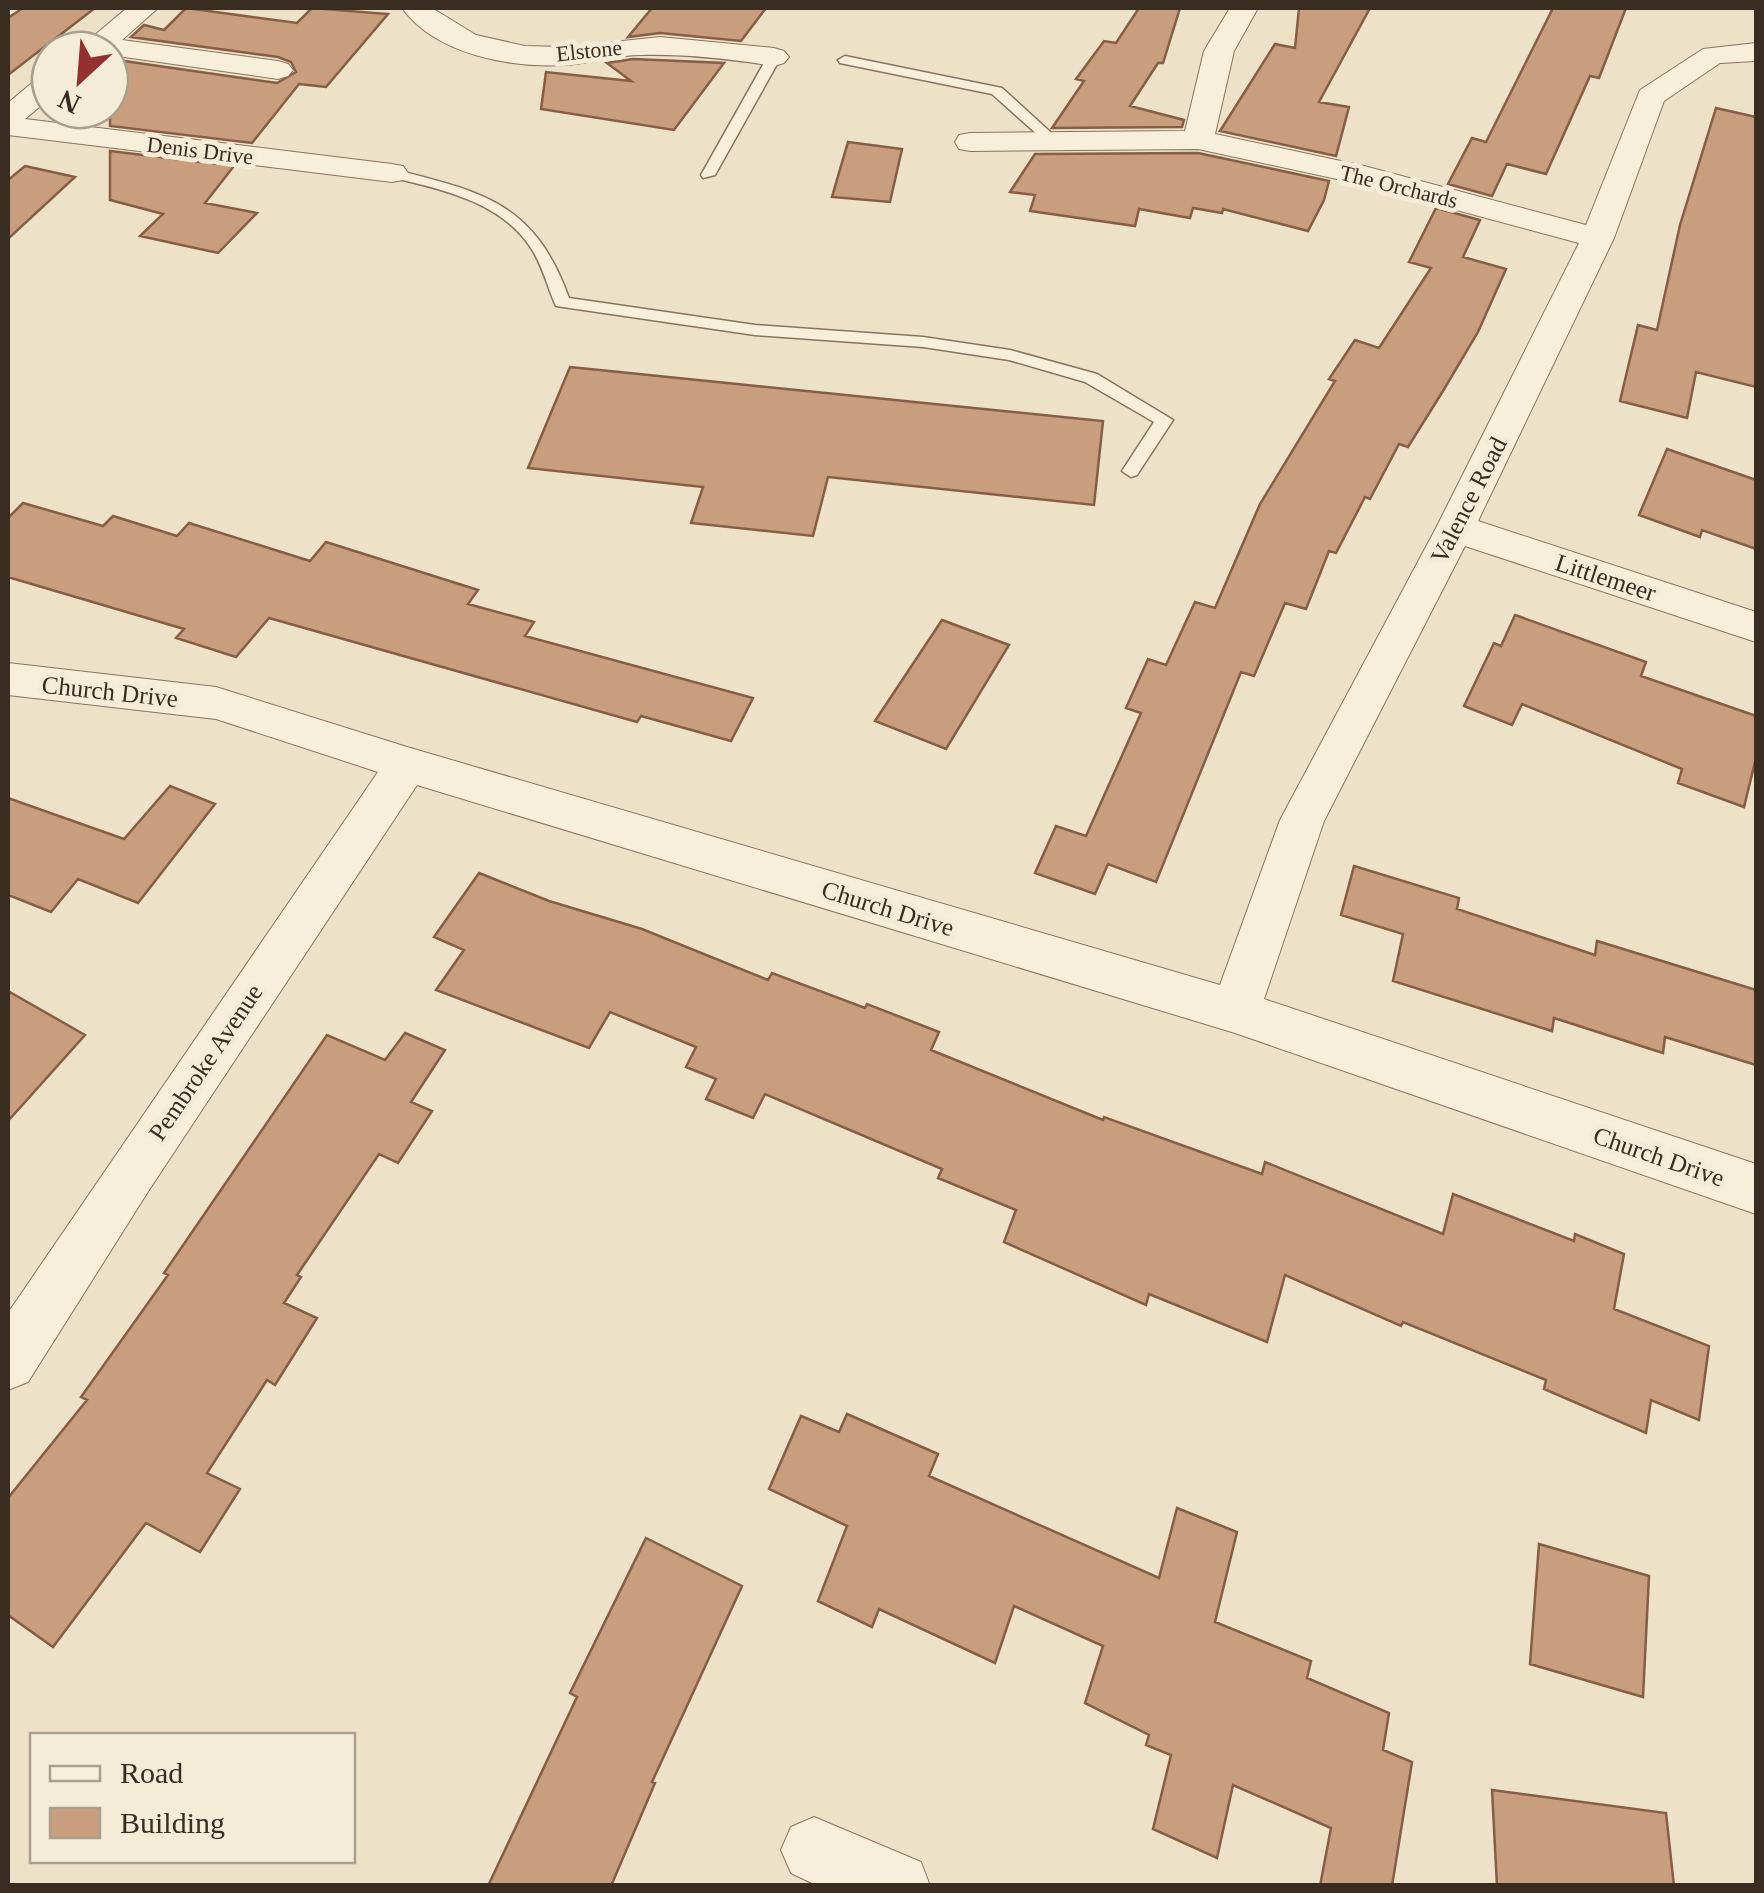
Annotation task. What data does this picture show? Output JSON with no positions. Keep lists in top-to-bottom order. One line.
{"streets":{"street":["Elstone","Denis Drive","The Orchards","Valence Road","Littlemeer","Church Drive","Pembroke Avenue"]},"crossings":[["The Orchards","Valence Road"],["Valence Road","Littlemeer"],["Valence Road","Church Drive"],["Church Drive","Pembroke Avenue"]],"legend":["Road","Building"],"north":"bottom left"}
